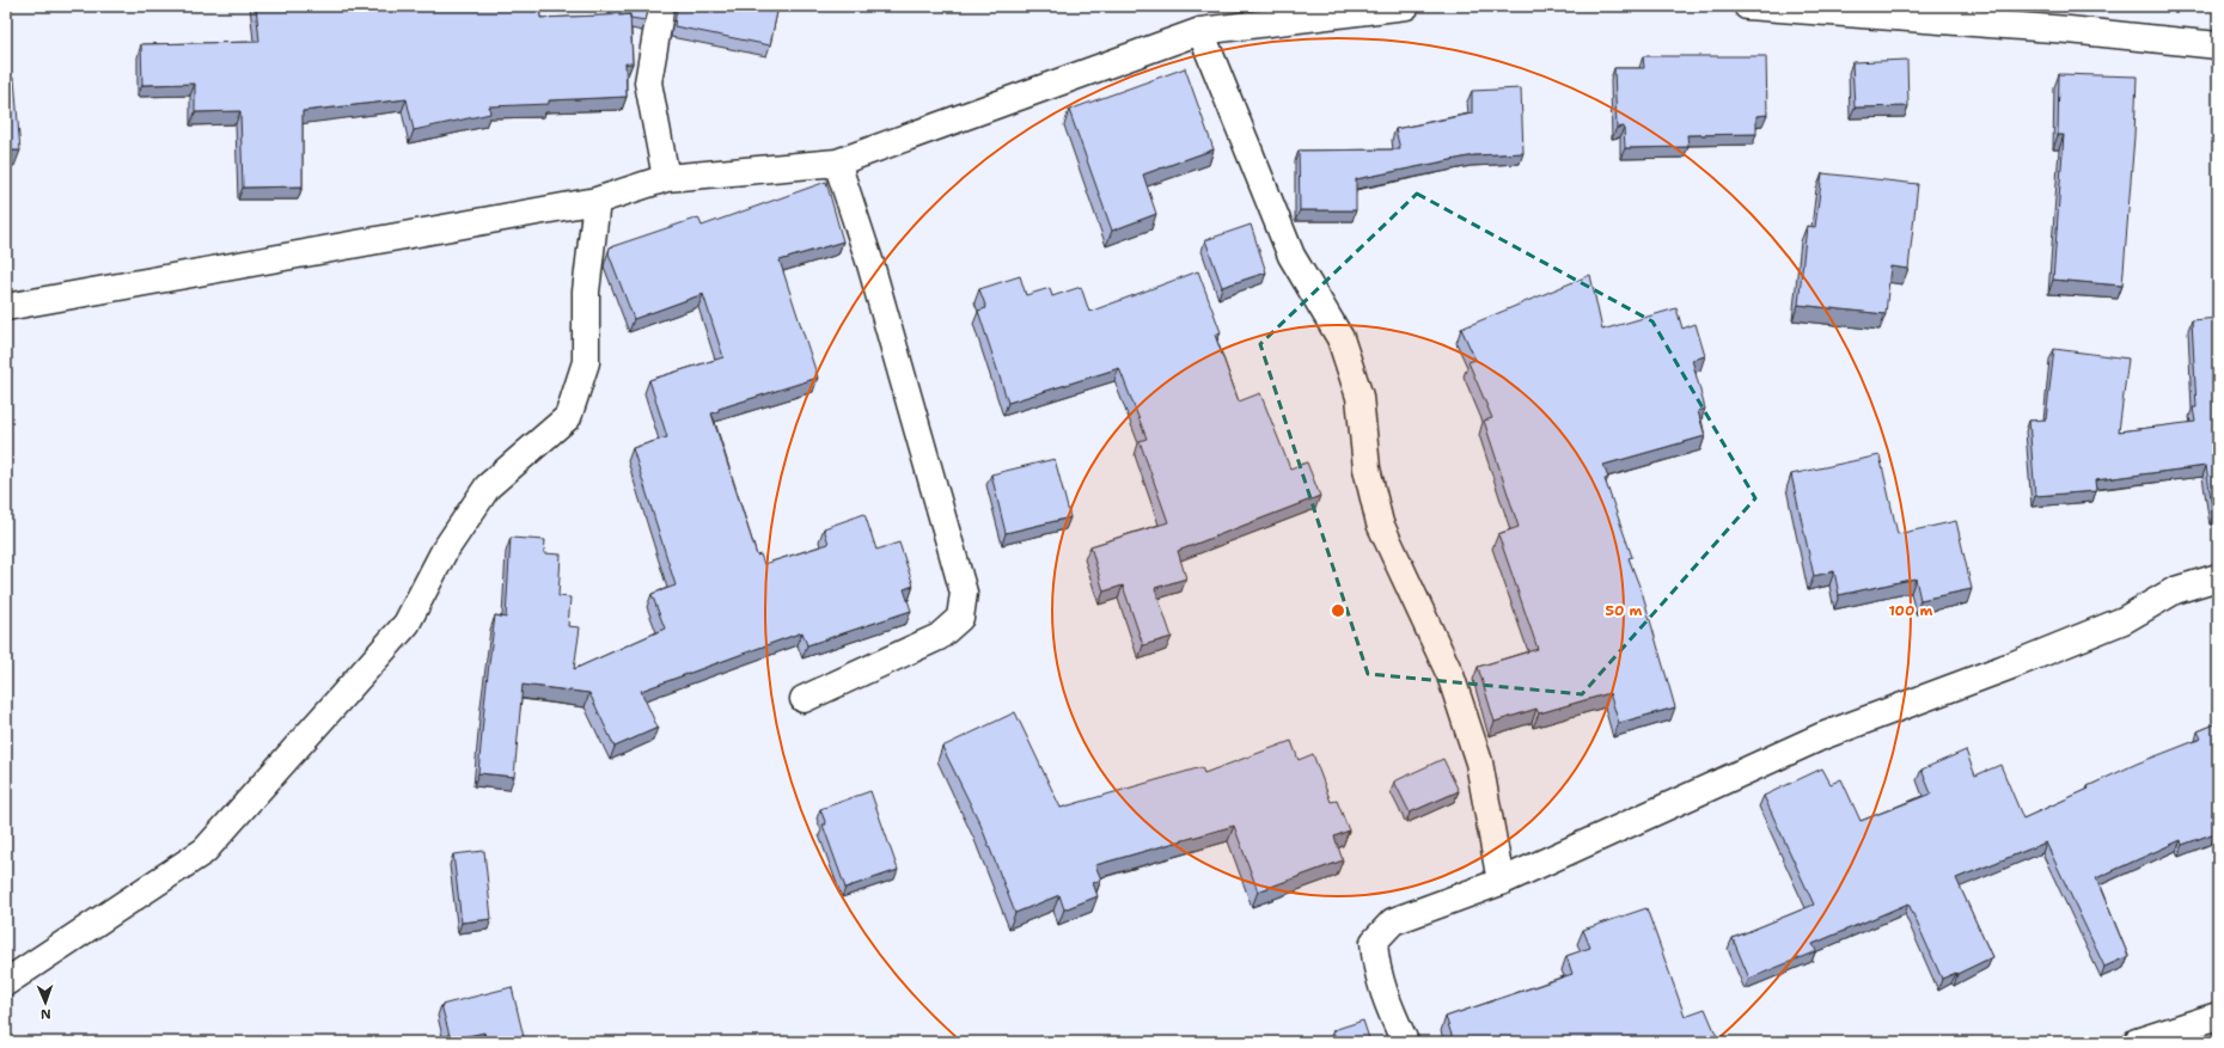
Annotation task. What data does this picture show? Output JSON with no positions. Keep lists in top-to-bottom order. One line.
{"north":"bottom","rings":["50 m","100 m"]}
